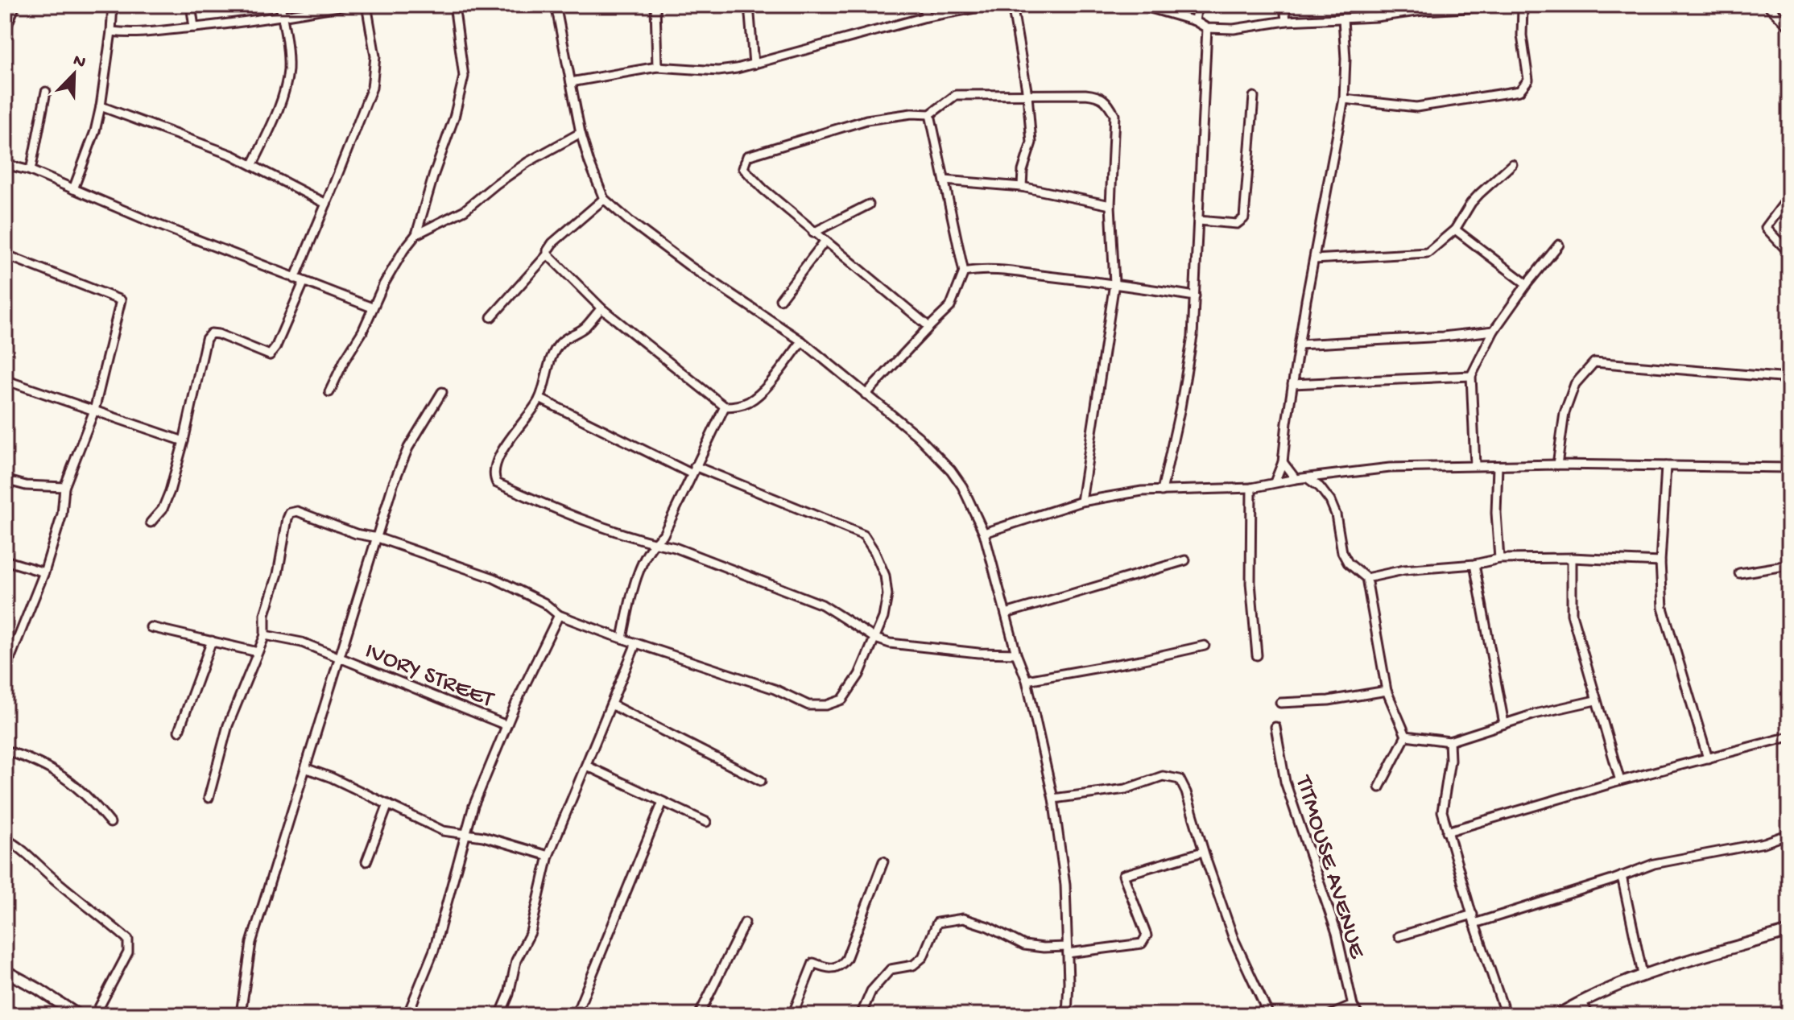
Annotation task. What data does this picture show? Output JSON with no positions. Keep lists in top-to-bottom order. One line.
{"streets":{"street":["IVORY STREET","TITMOUSE AVENUE"]},"north":"top right"}
